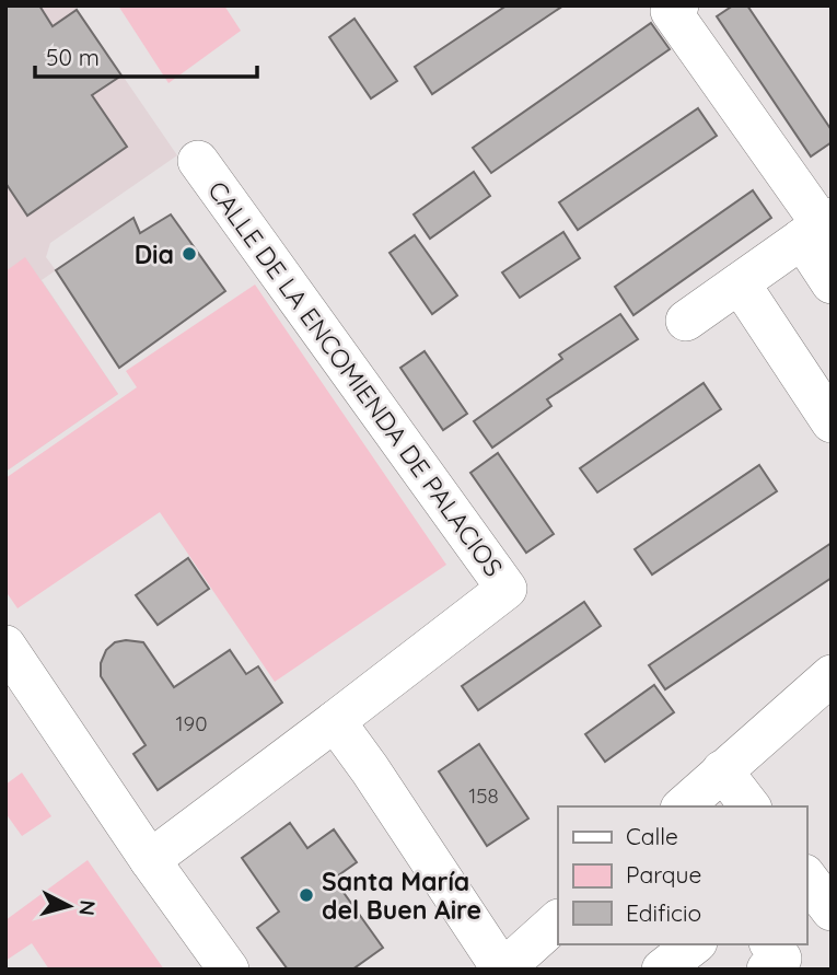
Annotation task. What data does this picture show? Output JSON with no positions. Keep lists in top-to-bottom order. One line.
{"streets":{"street":["CALLE DE LA ENCOMIENDA DE PALACIOS"]},"places":["Dia","Santa María del Buen Aire"],"house_numbers":["190","158"],"legend":["Calle","Parque","Edificio"],"scale_bar":"50 m","north":"right"}
